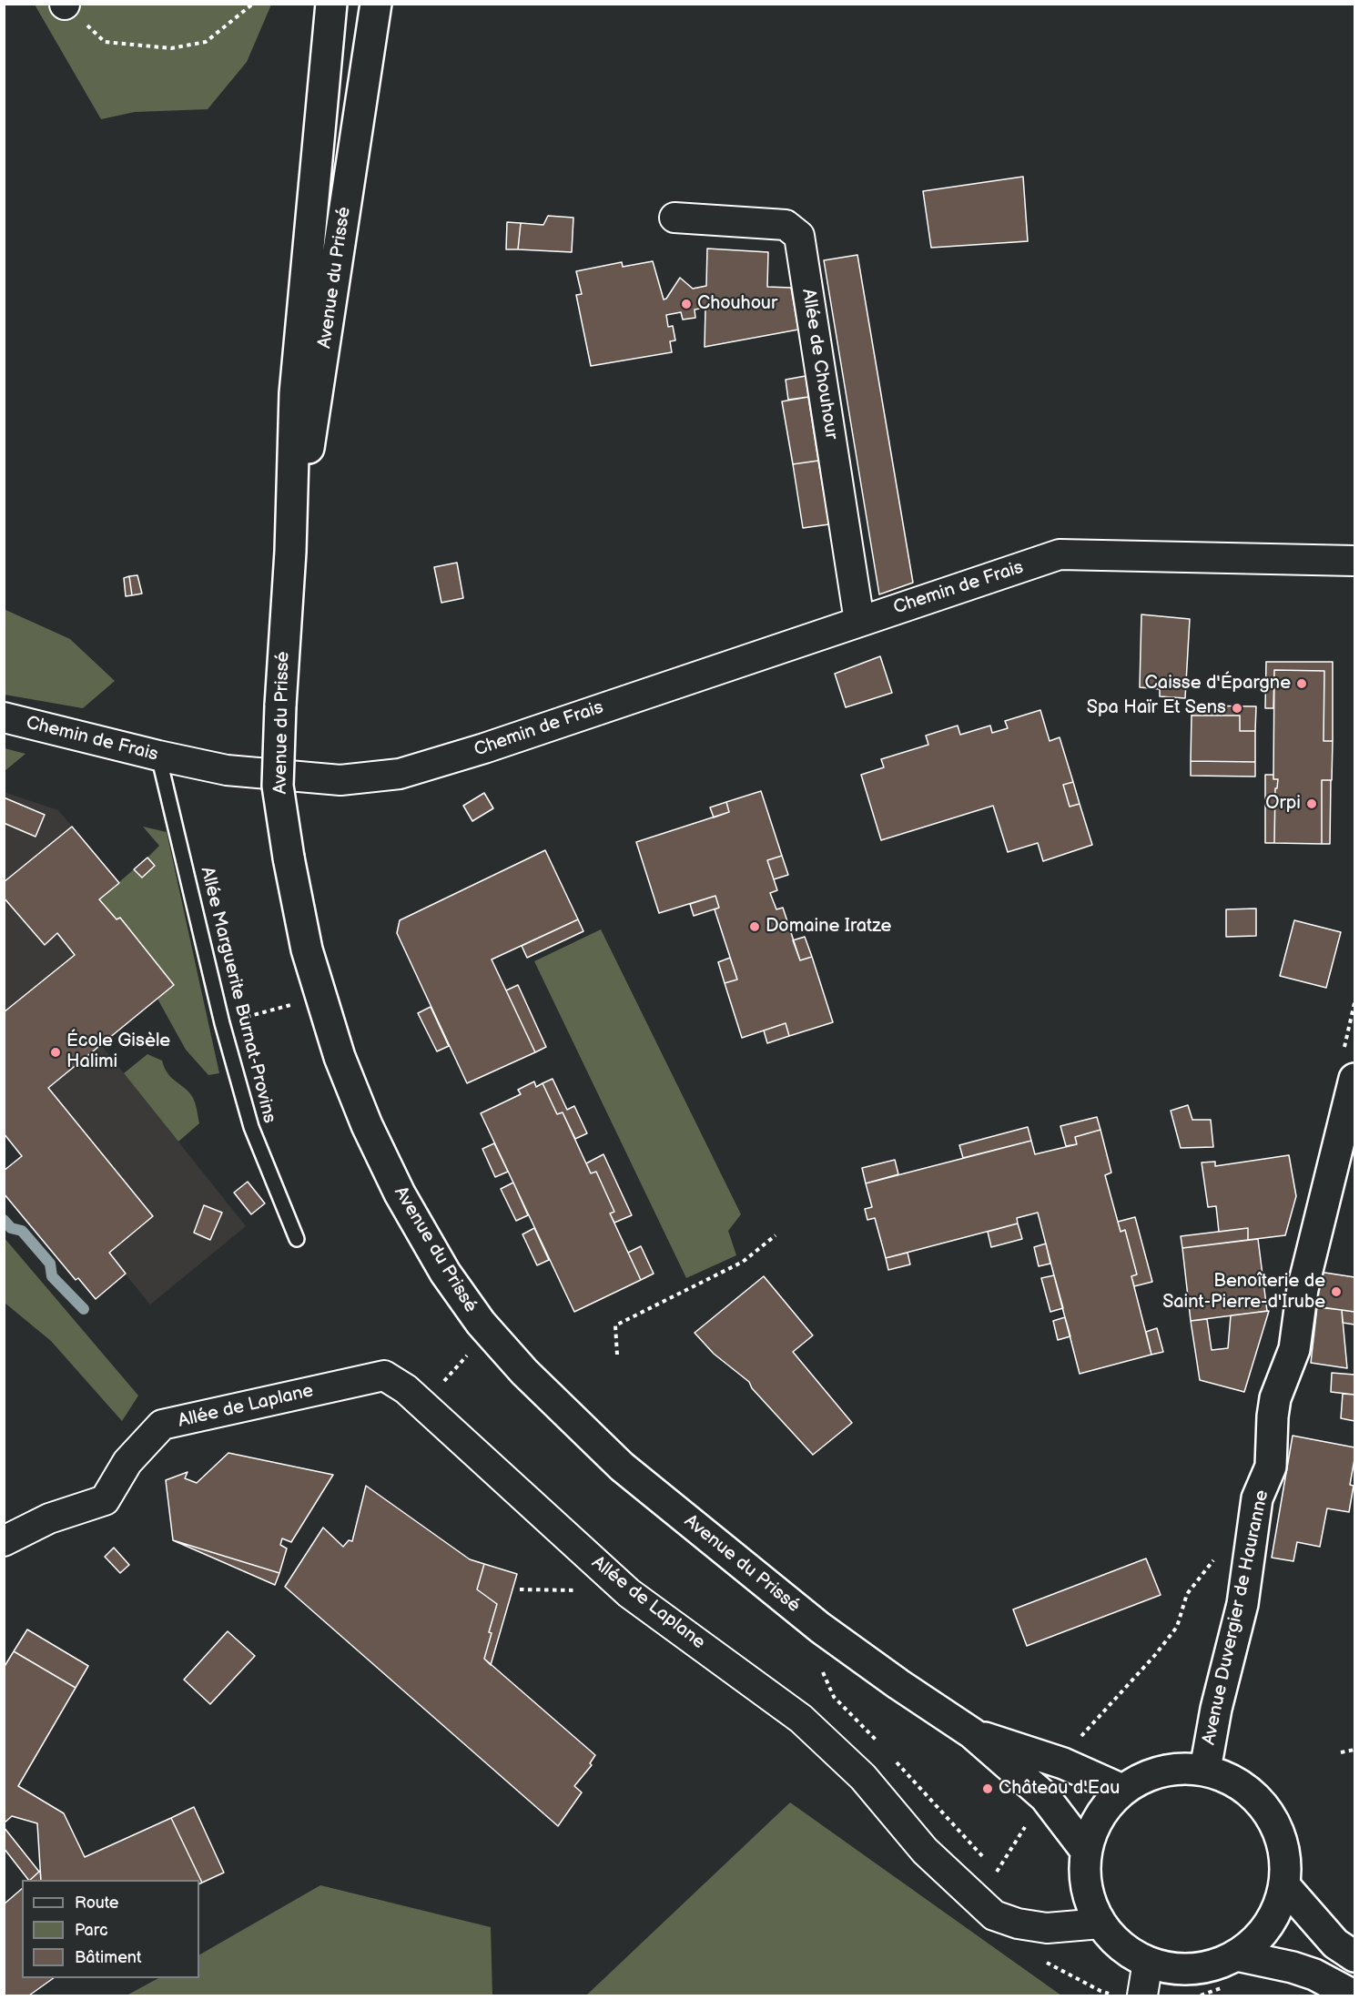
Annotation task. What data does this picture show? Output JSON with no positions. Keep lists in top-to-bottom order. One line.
{"streets":{"main road":["Avenue du Prissé","Avenue Duvergier de Hauranne"],"street":["Allée de Chouhour","Chemin de Frais","Allée de Laplane"],"lane":["Allée Marguerite Burnat-Provins"]},"crossings":[["Allée de Chouhour","Chemin de Frais"],["Chemin de Frais","Allée Marguerite Burnat-Provins"]],"places":["Chouhour","Caisse d'Épargne","Spa Haïr Et Sens","Orpi","Domaine Iratze","École Gisèle Halimi","Benoîterie de Saint-Pierre-d'Irube","Château d'Eau"],"legend":["Route","Parc","Bâtiment"]}
